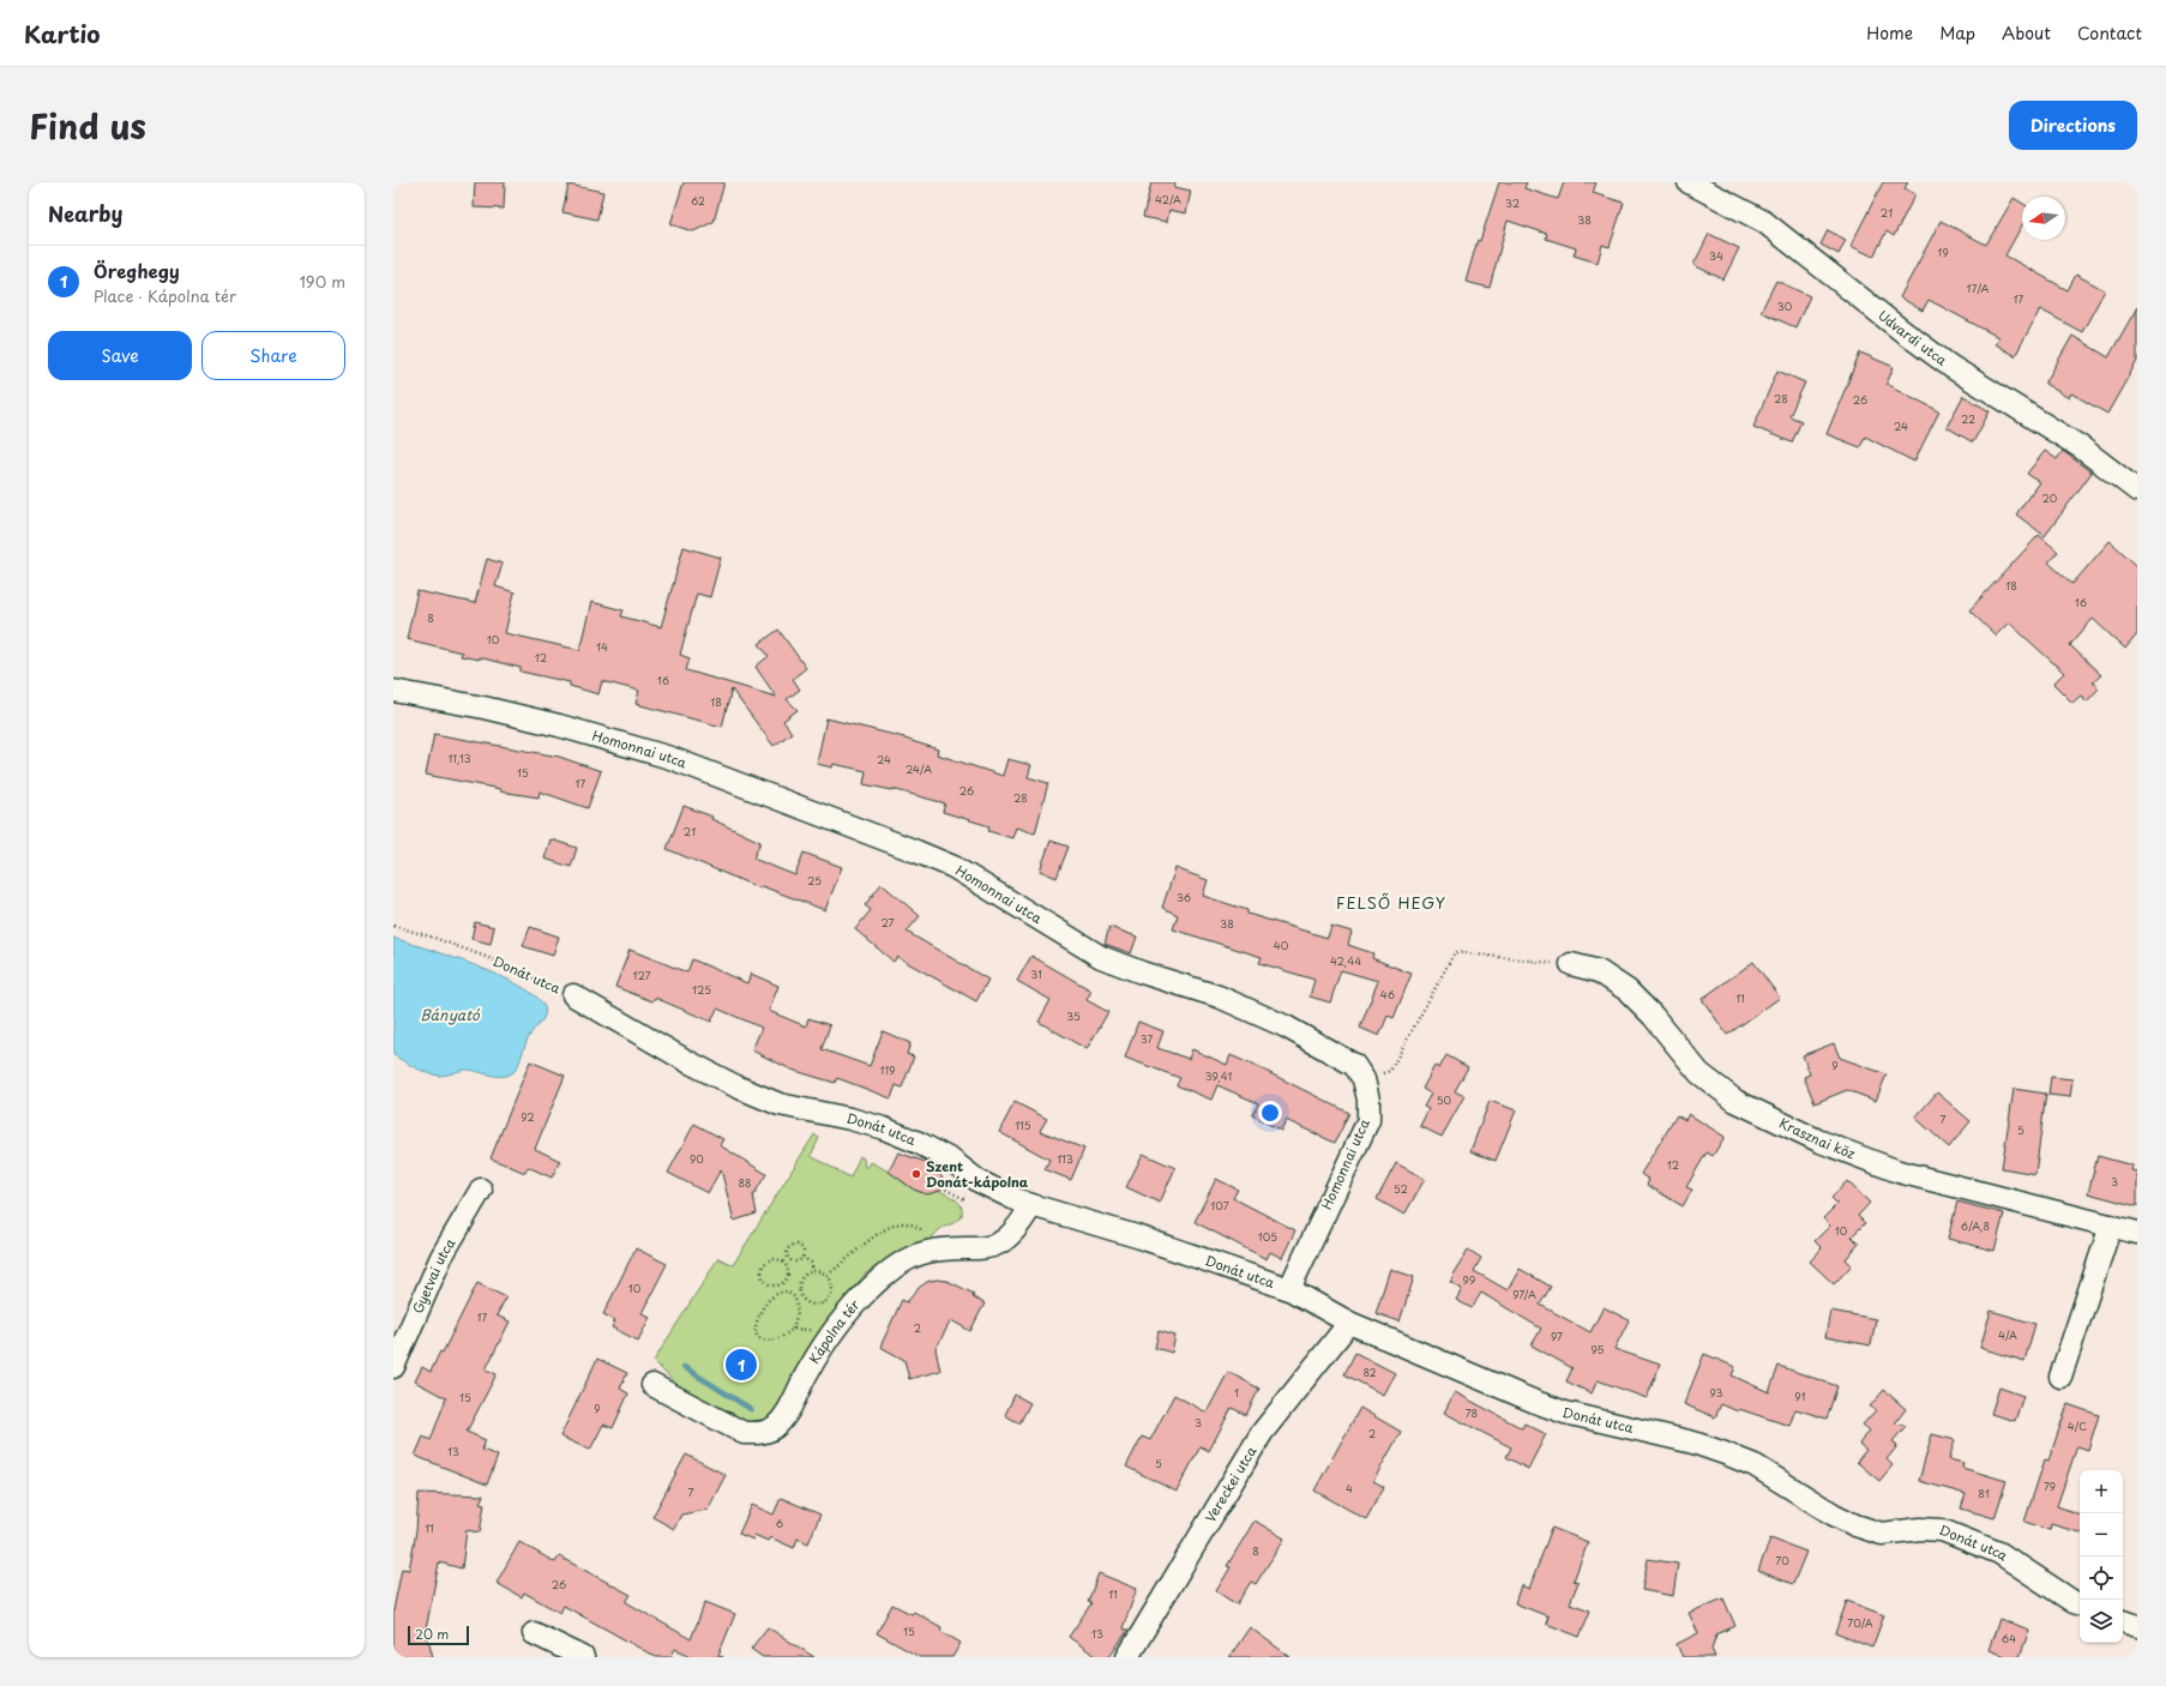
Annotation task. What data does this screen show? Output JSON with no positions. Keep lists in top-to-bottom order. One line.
{"streets":{"street":["Udvardi utca","Homonnai utca","Donát utca","Krasznai köz","Gyetvai utca","Kápolna tér","Vereckei utca"]},"crossings":[["Homonnai utca","Donát utca"],["Donát utca","Kápolna tér"],["Donát utca","Vereckei utca"]],"districts":["FELSŐ HEGY"],"water":["Bányató"],"places":["Szent Donát-kápolna"],"house_numbers":["42/A","62","32","21","38","19","34","17/A","17","30","28","26","22","24","20","18","16","8","10","14","12","16","18","11,13","24","24/A","15","17","26","28","21","25","36","27","38","40","42,44","31","127","125","46","11","35","37","9","119","39,41","50","92","7","115","5","90","113","12","3","88","52","107","6/A,8","10","105","99","10","97/A","17","2","4/A","97","95","82","1","93","91","15","9","78","3","4/C","2","13","5","79","4","7","81","6","11","8","70","26","11","70/A","15","13","64"],"scale_bar":"20 m","north":"left","page":{"header":"Kartio","nav":["Home","Map","About","Contact"],"title":"Find us","buttons":["Directions",["Save","Share"]],"heading":"Nearby","list":[{"mark":"1","name":"Öreghegy","note":"Place · Kápolna tér","value":"190 m"}],"pins":"1","map_buttons":["+","−"],"scale":"20 m"}}
